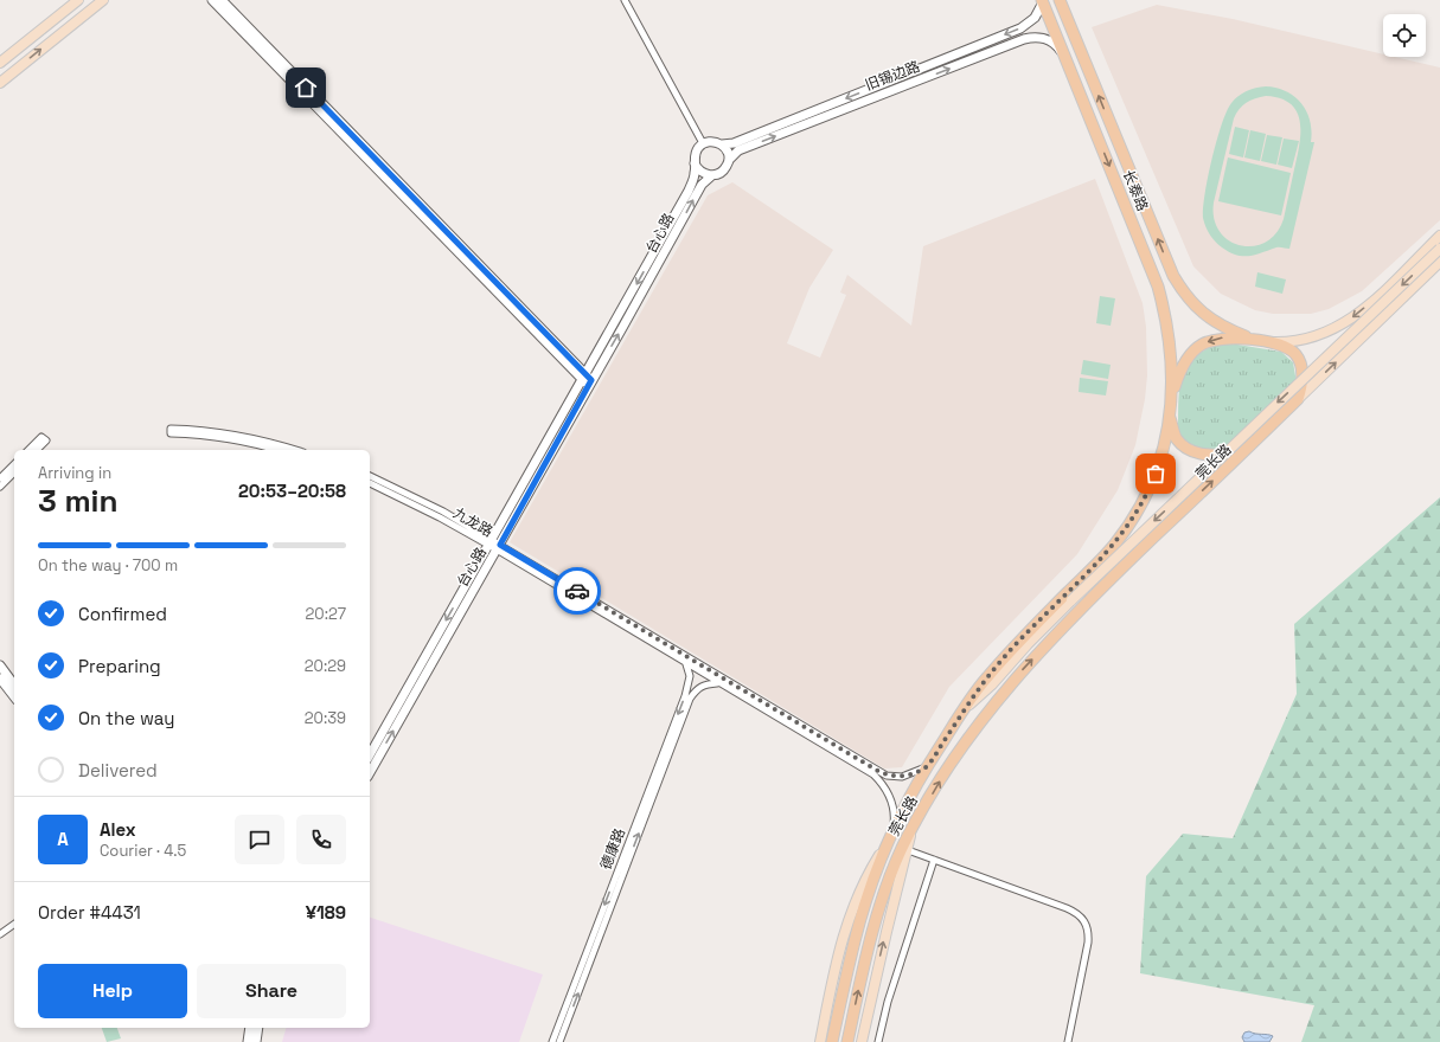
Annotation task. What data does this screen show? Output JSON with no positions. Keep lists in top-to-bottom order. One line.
{"streets":{"highway":["长泰路","莞长路"],"main road":["旧锡边路","台心路"],"street":["九龙路","德康路"]},"crossings":[["旧锡边路","长泰路"],["旧锡边路","台心路"],["长泰路","莞长路"],["台心路","九龙路"],["莞长路","九龙路"],["九龙路","德康路"]],"page":{"heading":["3 min","Arriving in","20:53–20:58"],"panel":["Alex","Courier · 4.5","Order #4431","¥189"],"bar":"On the way · 700 m","list":[["Confirmed","20:27"],["Preparing","20:29"],["On the way","20:39"],"Delivered"],"round":"A","buttons":["Help","Share"]}}
